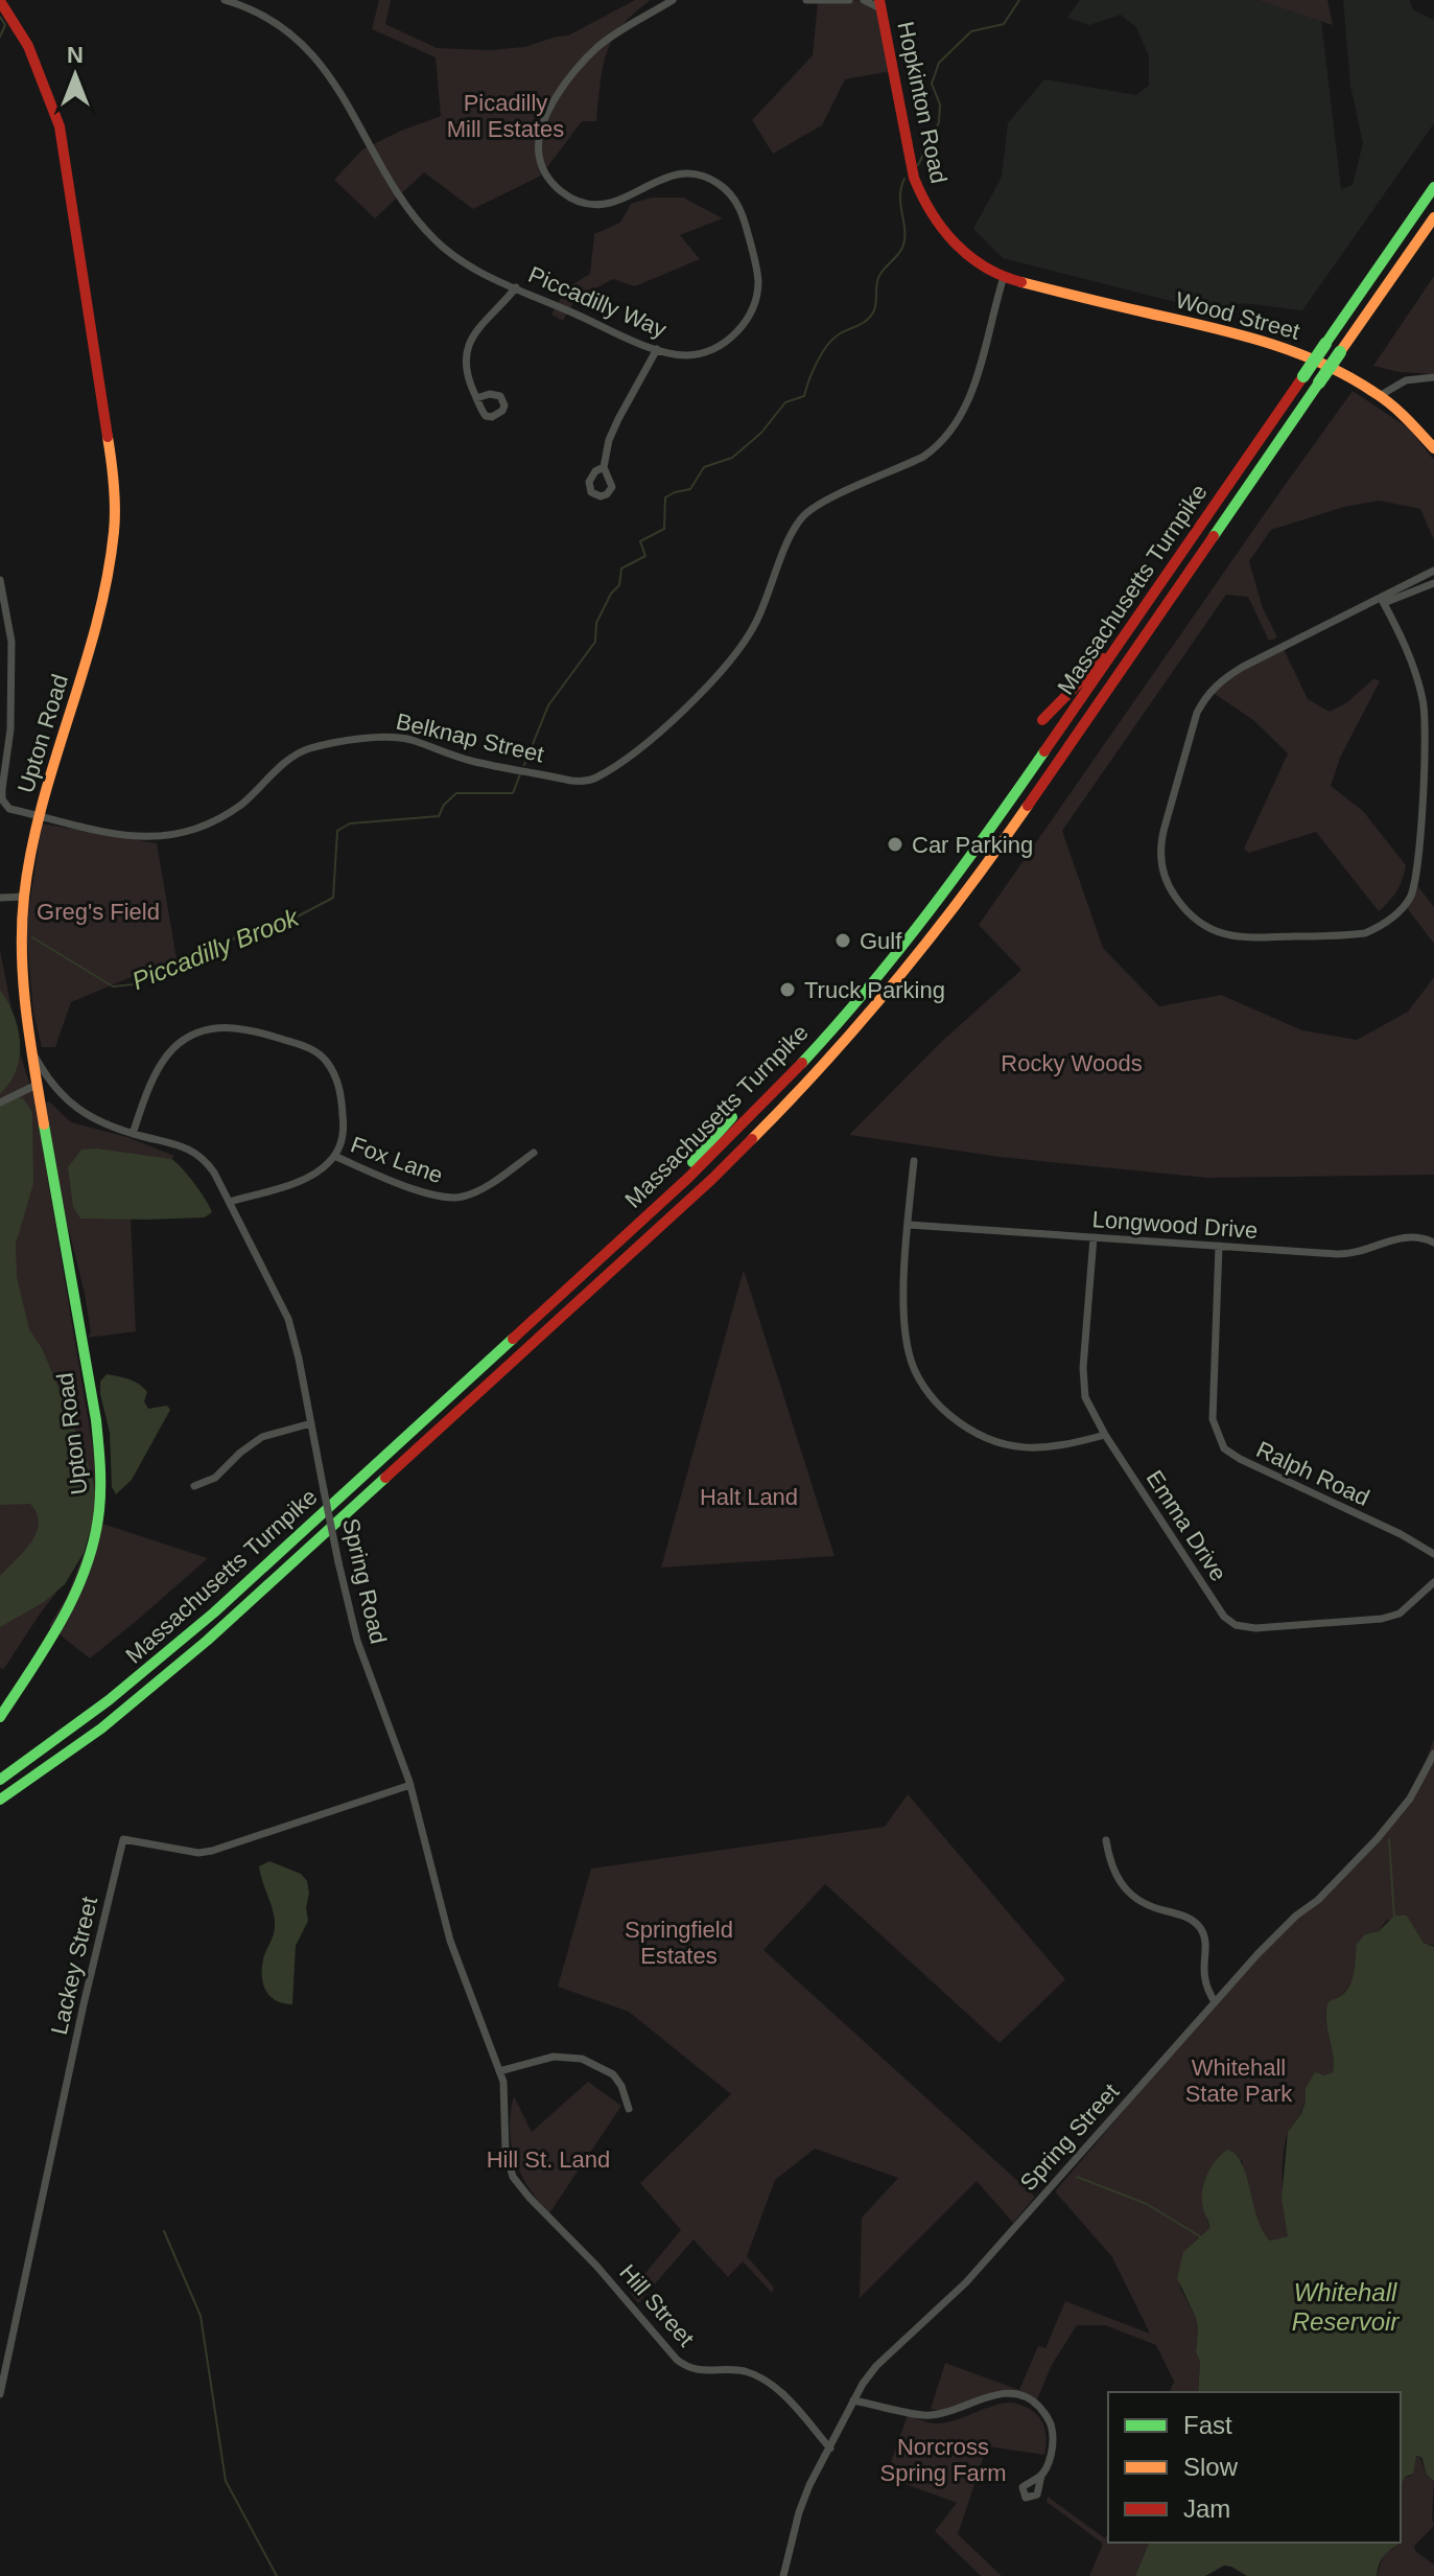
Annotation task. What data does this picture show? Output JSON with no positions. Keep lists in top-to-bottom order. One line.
{"streets":{"main road":["Hopkinton Road","Wood Street","Massachusetts Turnpike","Upton Road"],"street":["Piccadilly Way","Belknap Street","Fox Lane","Longwood Drive","Ralph Road","Emma Drive","Spring Road","Lackey Street","Spring Street","Hill Street"]},"crossings":[["Hopkinton Road","Wood Street"],["Hopkinton Road","Belknap Street"],["Wood Street","Belknap Street"],["Upton Road","Belknap Street"],["Upton Road","Spring Road"],["Longwood Drive","Ralph Road"],["Longwood Drive","Emma Drive"],["Spring Road","Lackey Street"],["Spring Road","Hill Street"],["Spring Street","Hill Street"]],"water":["Piccadilly Brook","Whitehall Reservoir"],"parks":["Picadilly Mill Estates","Greg's Field","Rocky Woods","Halt Land","Springfield Estates","Whitehall State Park","Hill St. Land","Norcross Spring Farm"],"places":["Car Parking","Gulf","Truck Parking"],"legend":["Fast","Slow","Jam"],"north":"top"}
